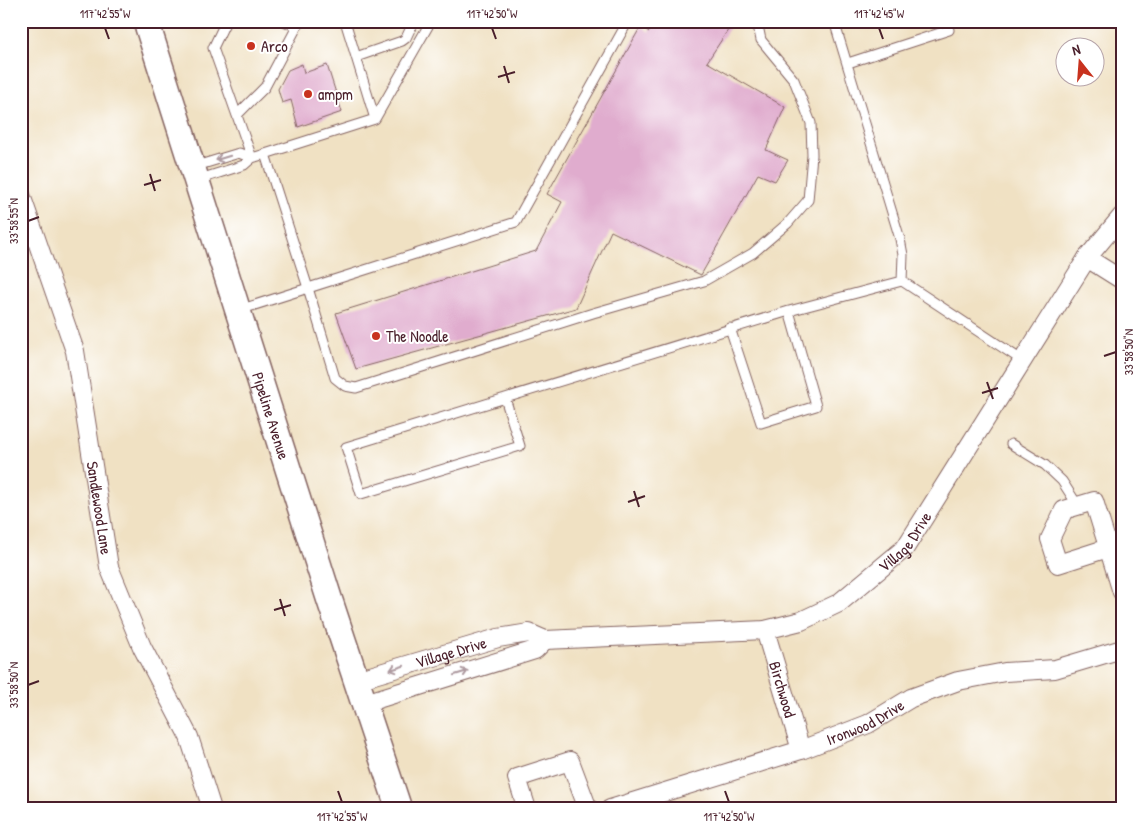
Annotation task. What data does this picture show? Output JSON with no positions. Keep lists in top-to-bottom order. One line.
{"streets":{"main road":["Pipeline Avenue"],"street":["Sandlewood Lane","Village Drive","Birchwood","Ironwood Drive"]},"crossings":[["Pipeline Avenue","Village Drive"],["Village Drive","Birchwood"],["Birchwood","Ironwood Drive"]],"places":["Arco","ampm","The Noodle"],"north":"top","coordinates":["117°42'55\"W","117°42'50\"W","117°42'45\"W","33°58'55\"N","33°58'50\"N"]}
